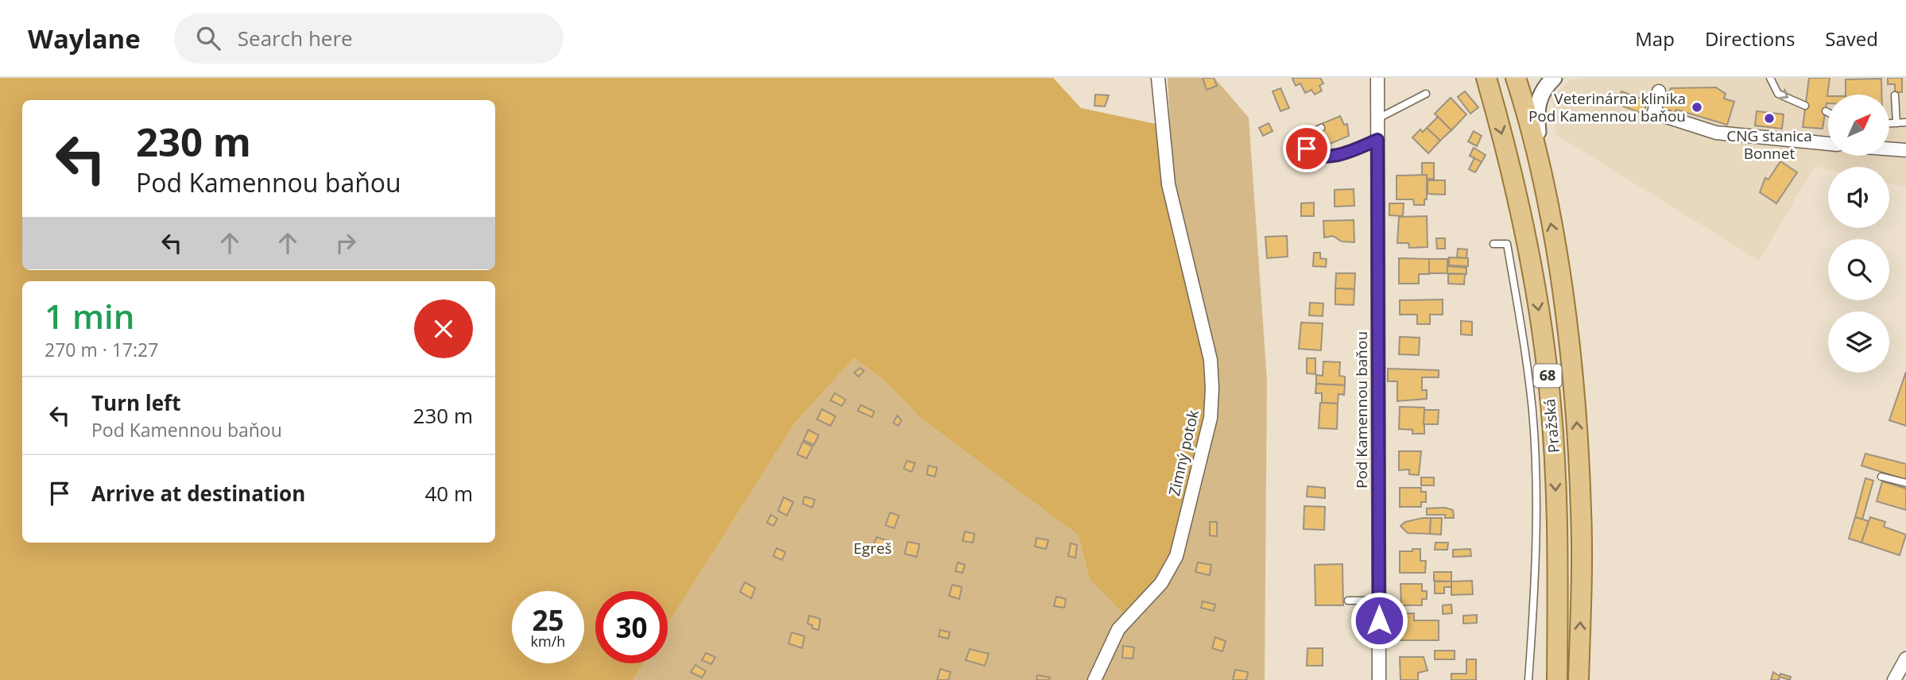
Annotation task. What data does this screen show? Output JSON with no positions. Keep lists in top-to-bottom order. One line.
{"streets":{"main road":["68","Pražská"],"street":["Pod Kamennou baňou","Zimný potok"]},"parks":["Egreš"],"places":["Veterinárna klinika Pod Kamennou baňou","CNG stanica Bonnet"],"north":"top right","page":{"header":"Waylane","search":"Search here","nav":["Map","Directions","Saved"],"turn":["230 m","Pod Kamennou baňou"],"heading":["1 min","270 m · 17:27"],"list":[{"name":"Turn left","note":"Pod Kamennou baňou","value":"230 m"},{"name":"Arrive at destination","value":"40 m"}],"speed":"25 km/h","limit":"30"}}
